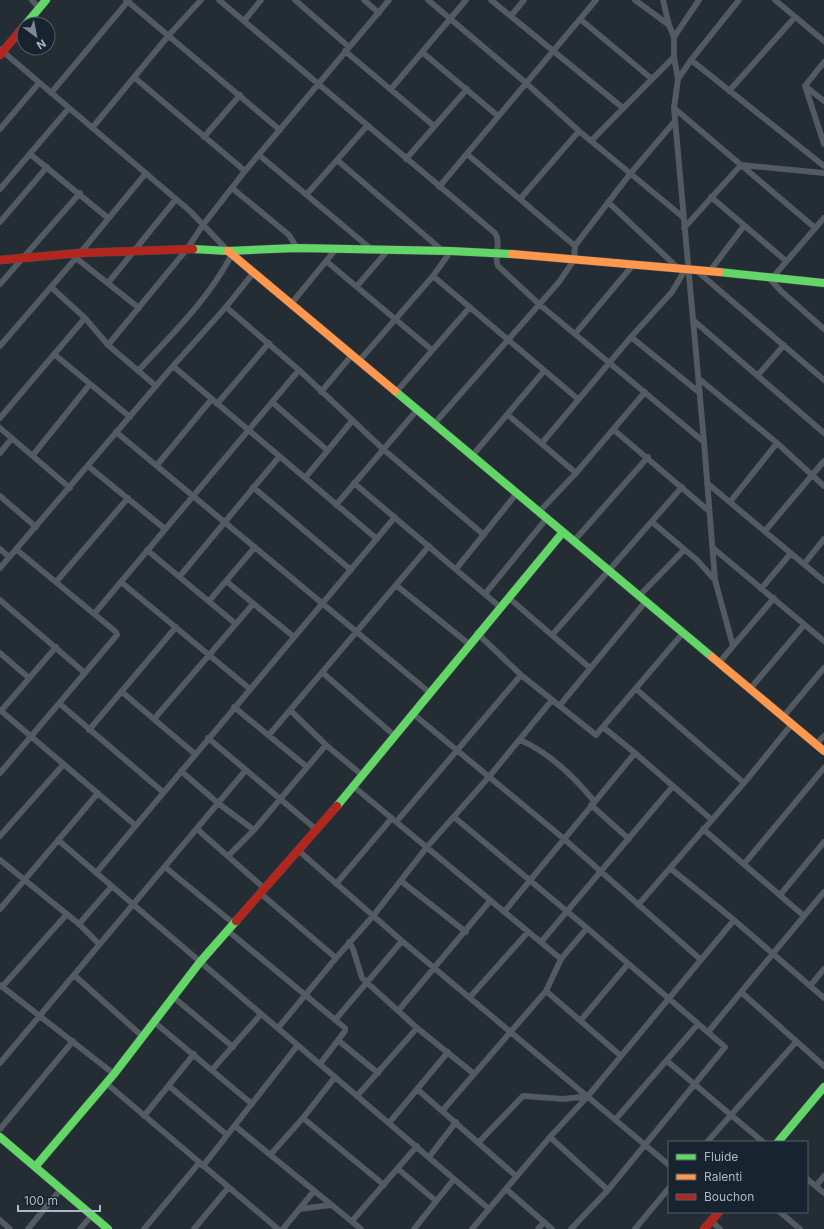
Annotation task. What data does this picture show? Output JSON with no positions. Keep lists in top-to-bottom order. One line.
{"legend":["Fluide","Ralenti","Bouchon"],"scale_bar":"100 m","north":"bottom right"}
